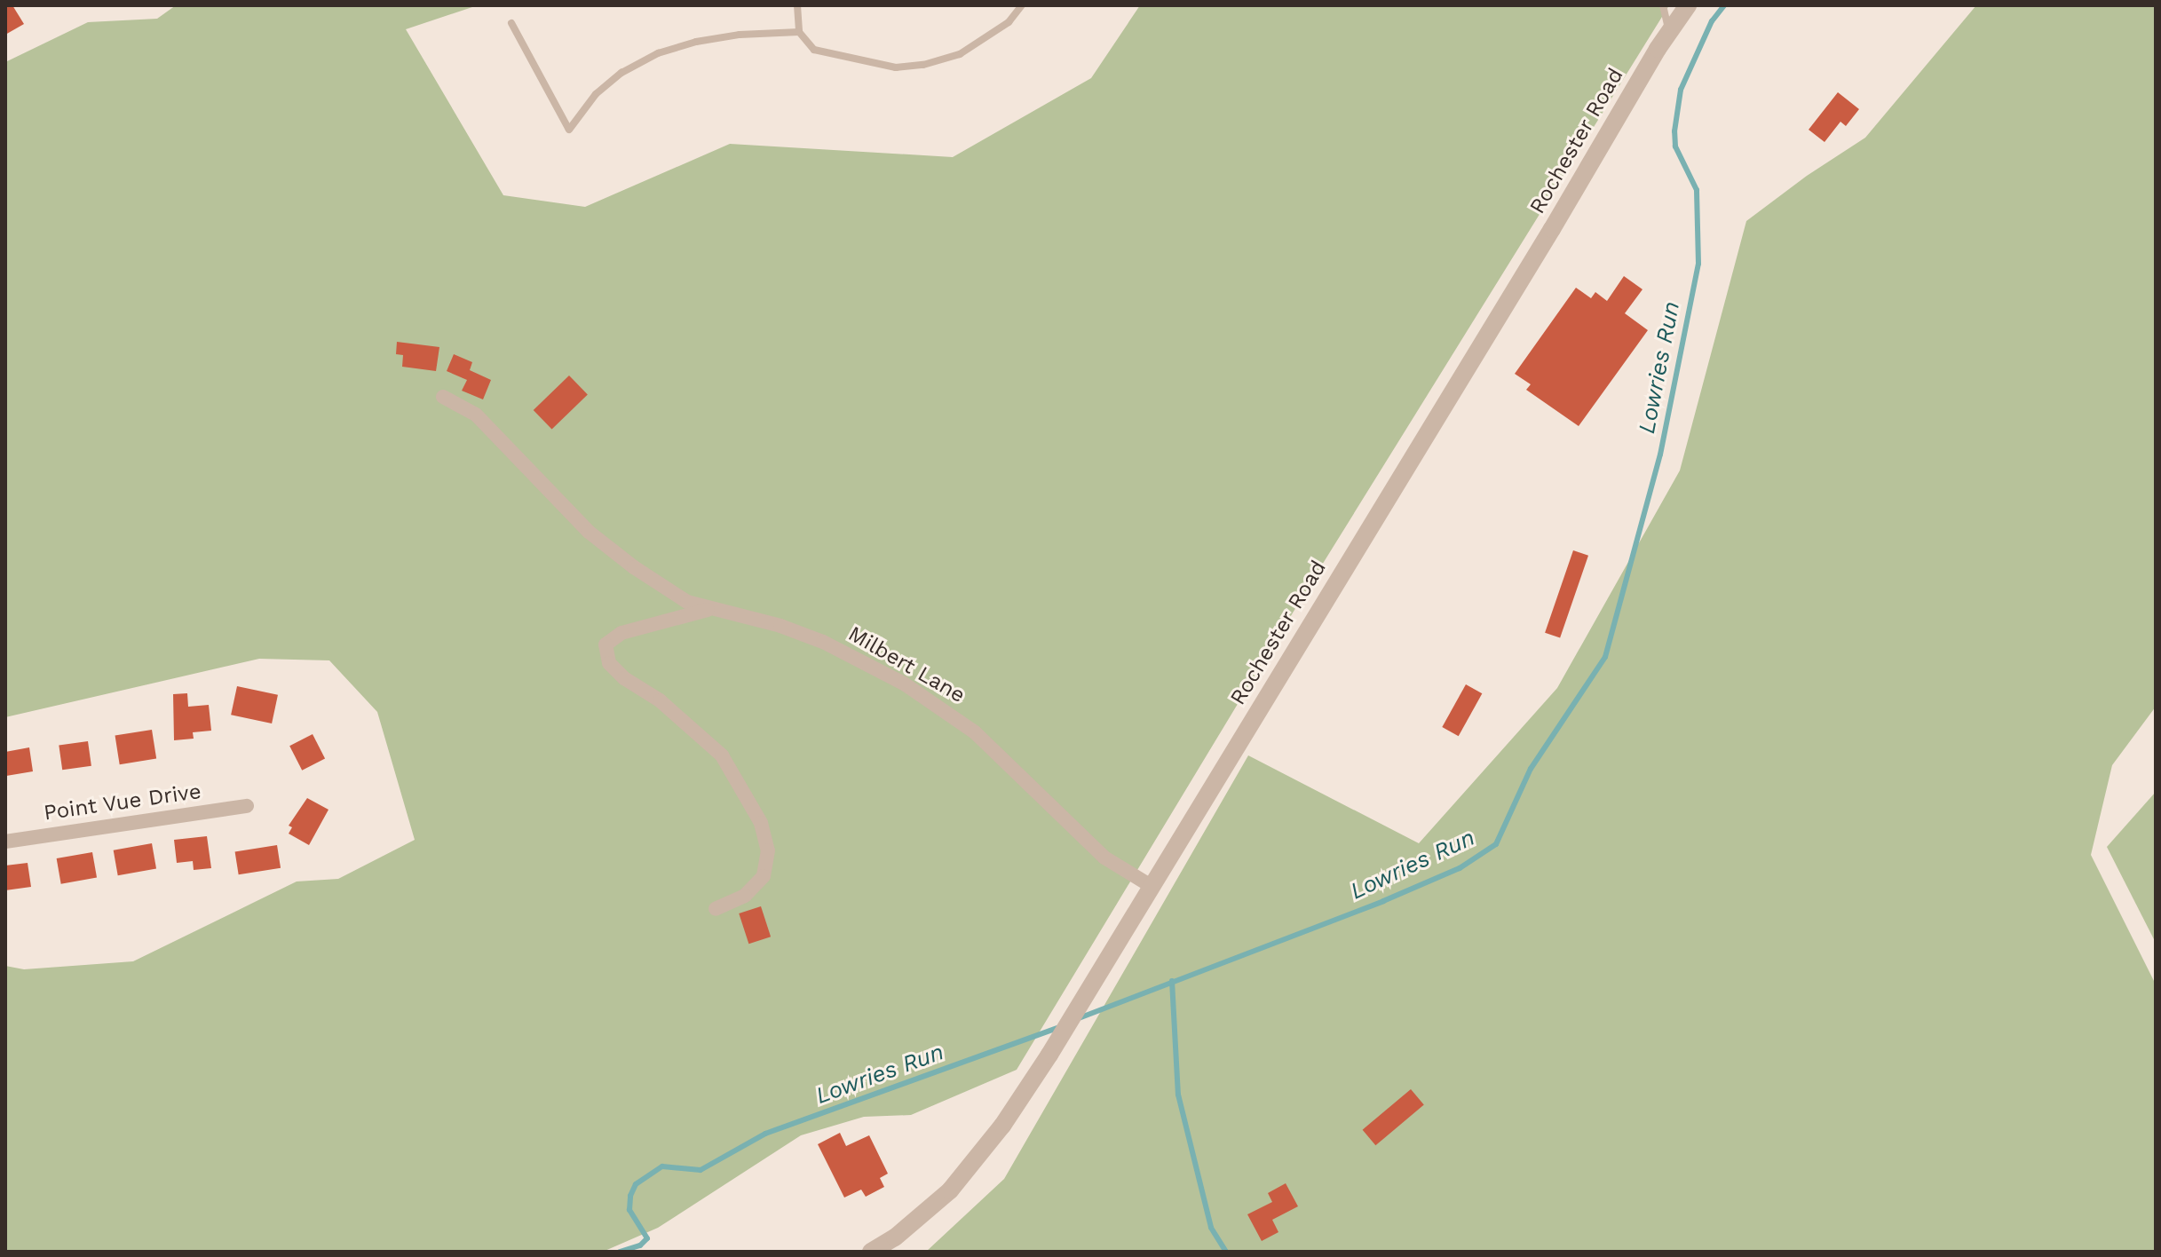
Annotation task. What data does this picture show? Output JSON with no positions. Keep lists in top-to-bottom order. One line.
{"streets":{"street":["Rochester Road","Milbert Lane","Point Vue Drive"]},"crossings":[["Rochester Road","Milbert Lane"]],"water":["Lowries Run"]}
